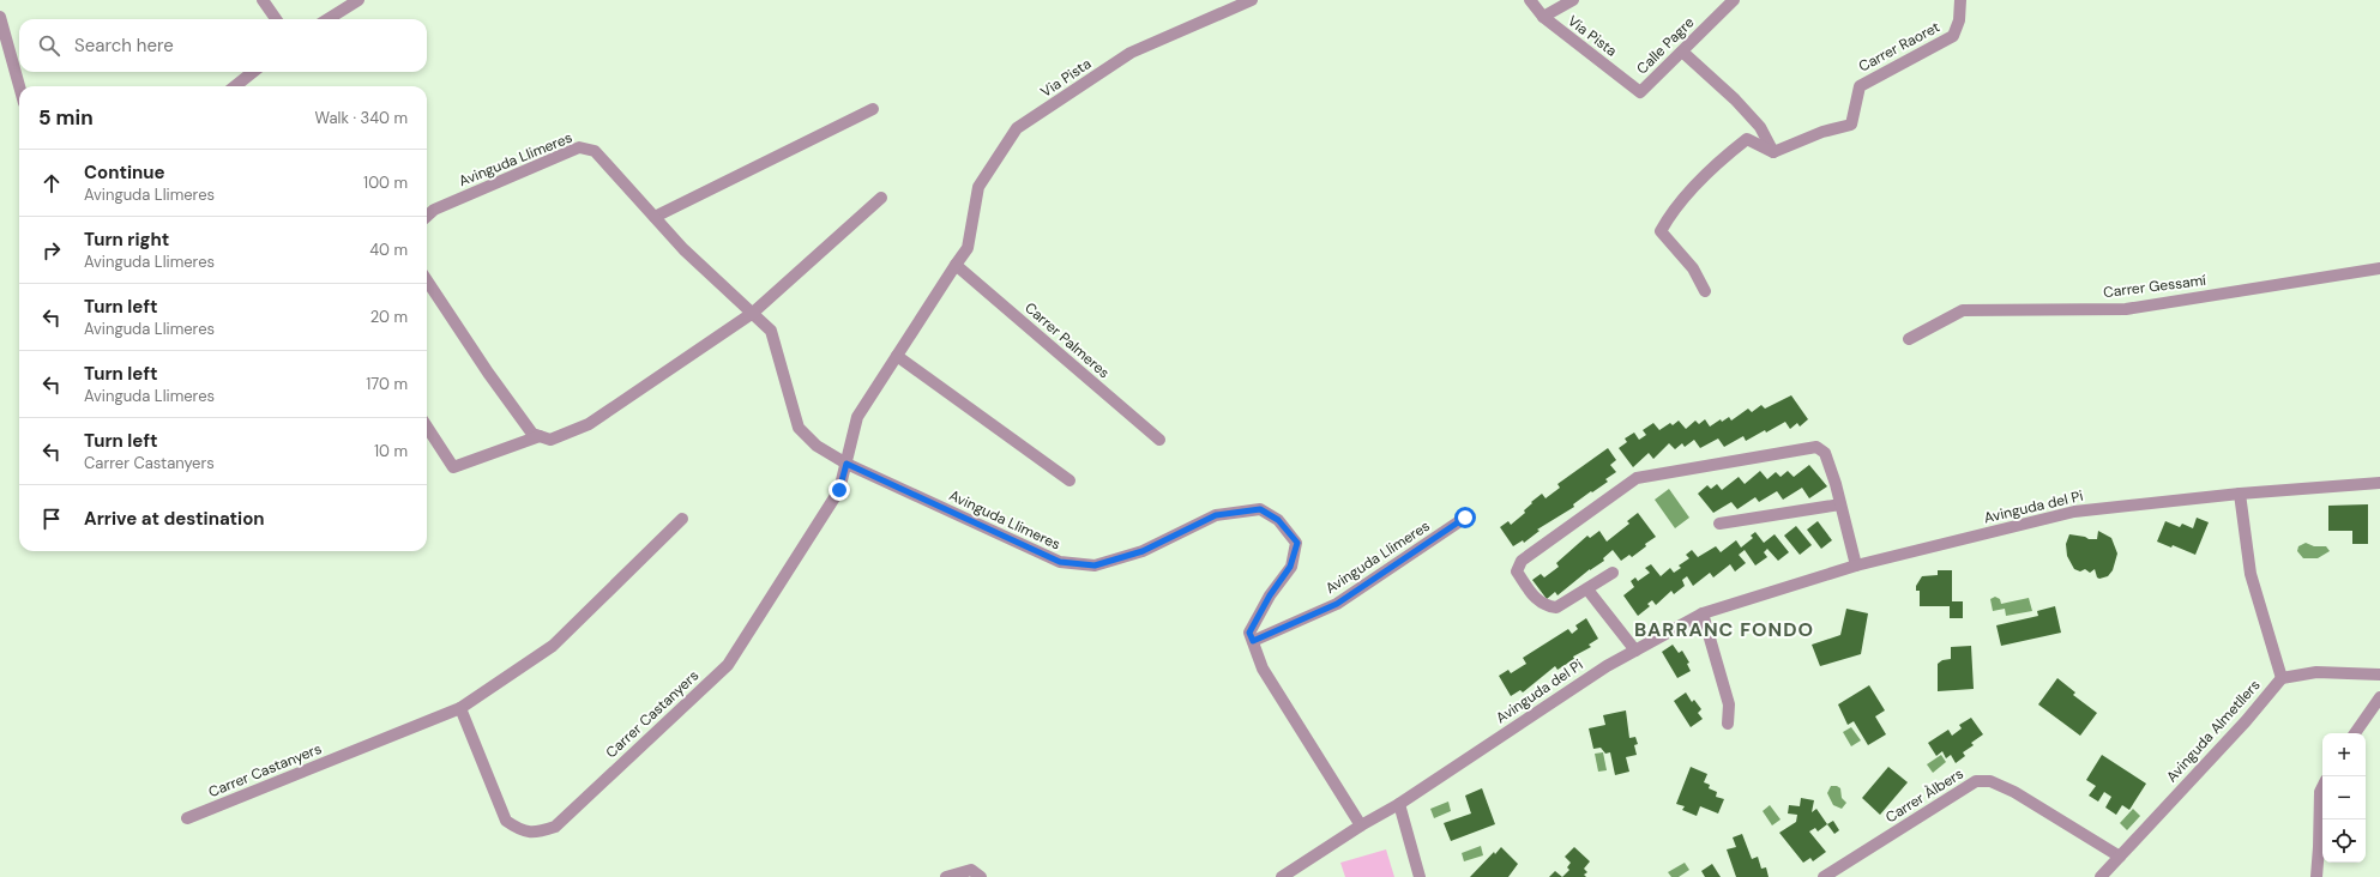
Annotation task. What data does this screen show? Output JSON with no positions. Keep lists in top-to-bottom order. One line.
{"streets":{"street":["Via Pista","Calle Pagre","Carrer Raoret","Avinguda Llimeres","Carrer Gessamí","Carrer Palmeres","Avinguda del Pi","Carrer Castanyers","Avinguda Almetllers","Carrer Àlbers"]},"crossings":[["Via Pista","Calle Pagre"],["Via Pista","Carrer Palmeres"],["Avinguda Llimeres","Avinguda del Pi"],["Avinguda Llimeres","Carrer Castanyers"],["Avinguda Almetllers","Carrer Àlbers"]],"districts":["BARRANC FONDO"],"page":{"search":"Search here","heading":["5 min","Walk · 340 m"],"list":[["Continue","Avinguda Llimeres","100 m"],["Turn right","Avinguda Llimeres","40 m"],["Turn left","Avinguda Llimeres","20 m"],["Turn left","Avinguda Llimeres","170 m"],["Turn left","Carrer Castanyers","10 m"],"Arrive at destination"],"map_buttons":["+","−"]}}
